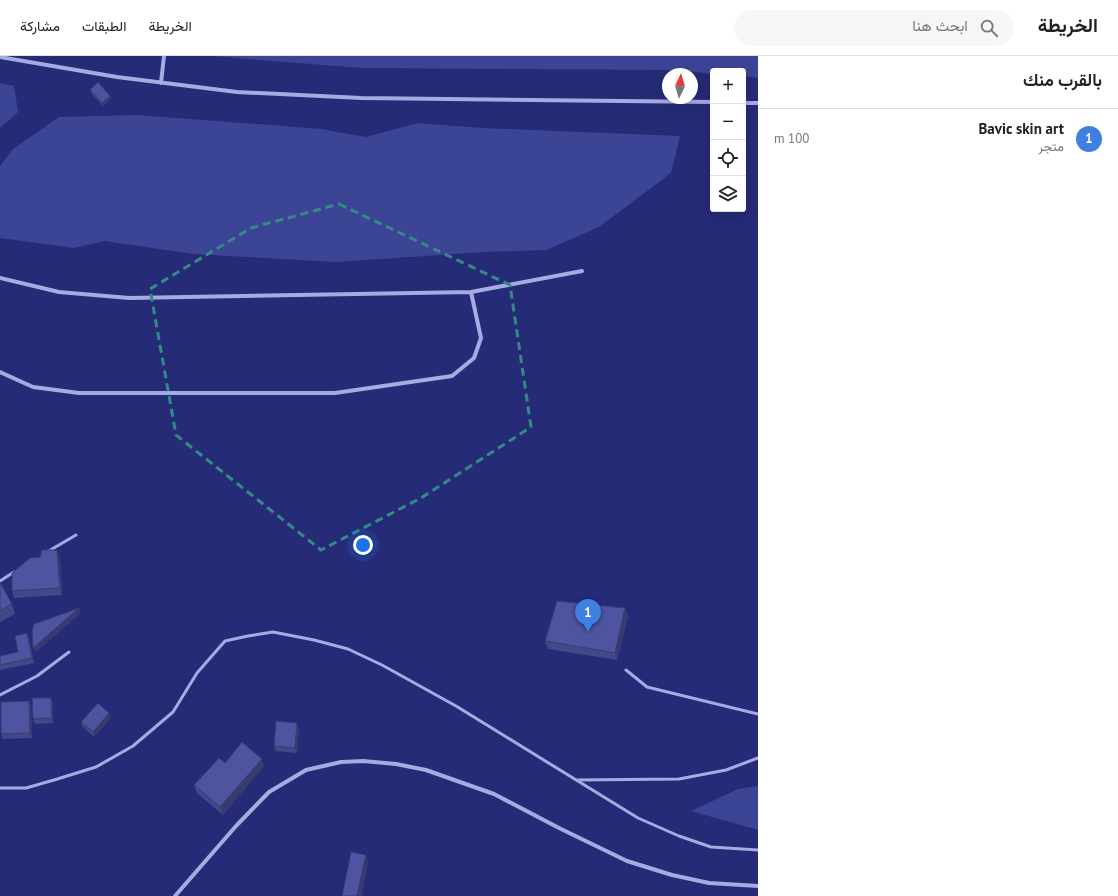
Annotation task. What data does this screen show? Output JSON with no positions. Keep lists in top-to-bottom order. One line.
{"north":"top","page":{"header":"الخريطة","search":"ابحث هنا","nav":["الخريطة","الطبقات","مشاركة"],"heading":"بالقرب منك","map_buttons":["+","−"],"list":[{"mark":"1","name":"Bavic skin art","note":"متجر","value":"100 m"}],"pins":"1"}}
